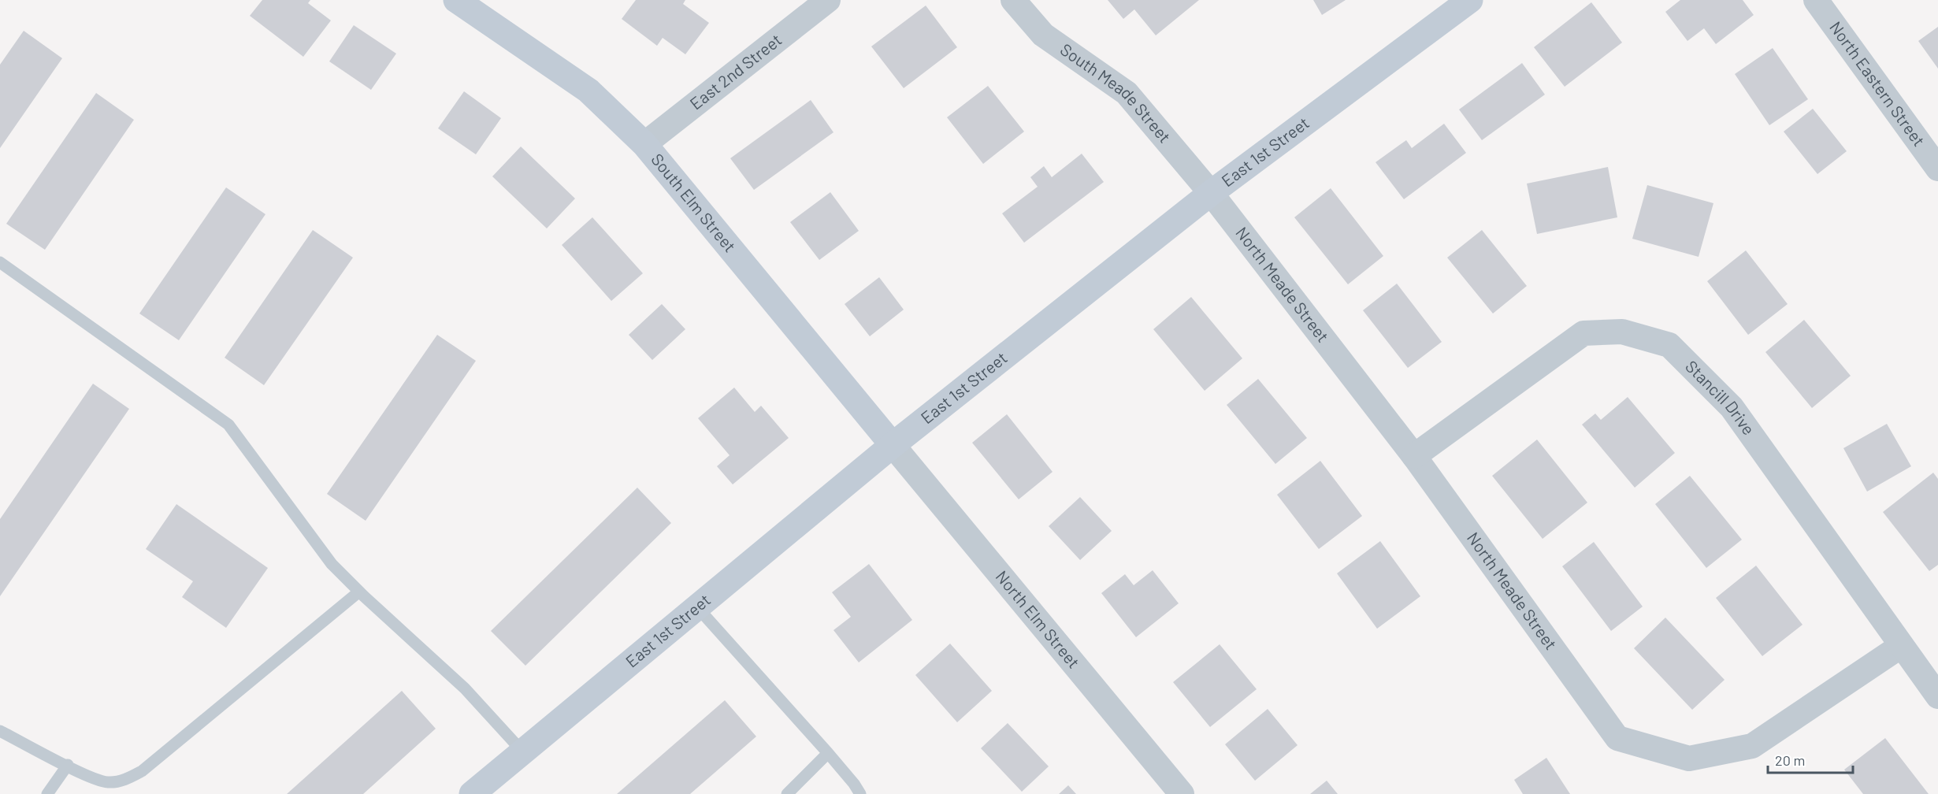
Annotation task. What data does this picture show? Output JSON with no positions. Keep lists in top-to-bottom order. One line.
{"streets":{"street":["East 2nd Street","North Eastern Street","South Meade Street","East 1st Street","South Elm Street","North Meade Street","Stancill Drive","North Elm Street"]},"crossings":[["East 2nd Street","South Elm Street"],["South Meade Street","East 1st Street"],["South Meade Street","North Meade Street"],["East 1st Street","South Elm Street"],["East 1st Street","North Meade Street"],["East 1st Street","North Elm Street"],["South Elm Street","North Elm Street"],["North Meade Street","Stancill Drive"]],"scale_bar":"20 m"}
